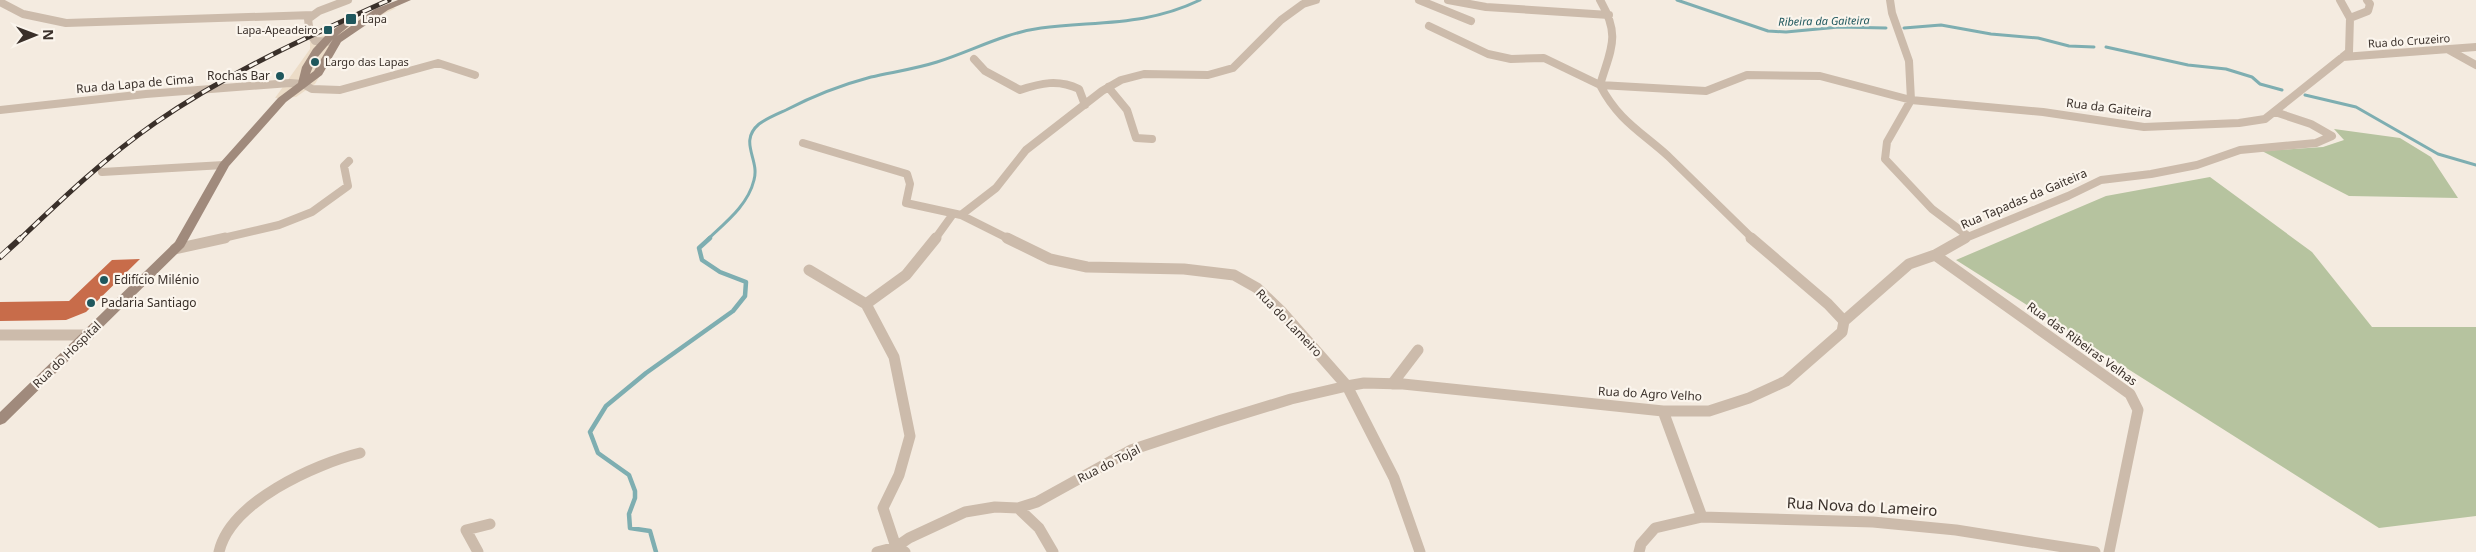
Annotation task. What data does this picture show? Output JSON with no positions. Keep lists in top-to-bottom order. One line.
{"streets":{"main road":["Rua do Hospital"],"street":["Rua do Cruzeiro","Rua da Lapa de Cima","Rua da Gaiteira","Rua Tapadas da Gaiteira","Rua do Lameiro","Rua das Ribeiras Velhas","Rua do Agro Velho","Rua do Tojal","Rua Nova do Lameiro"]},"crossings":[["Rua do Cruzeiro","Rua da Gaiteira"],["Rua da Lapa de Cima","Rua do Hospital"],["Rua da Gaiteira","Rua Tapadas da Gaiteira"],["Rua Tapadas da Gaiteira","Rua das Ribeiras Velhas"],["Rua Tapadas da Gaiteira","Rua do Agro Velho"],["Rua do Lameiro","Rua do Agro Velho"],["Rua do Lameiro","Rua do Tojal"],["Rua do Agro Velho","Rua do Tojal"]],"water":["Ribeira da Gaiteira"],"places":{"transit":["Lapa","Lapa-Apeadeiro"],"other":["Largo das Lapas","Rochas Bar","Edifício Milénio","Padaria Santiago"]},"north":"right"}
